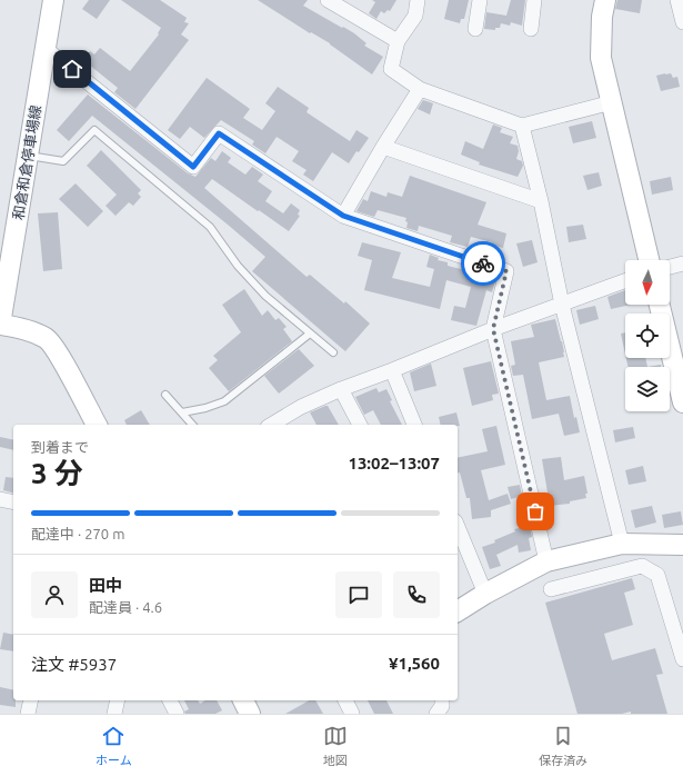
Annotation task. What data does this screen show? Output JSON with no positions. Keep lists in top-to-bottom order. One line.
{"streets":{"street":["和倉和倉停車場線"]},"north":"bottom","page":{"heading":["3 分","到着まで","13:02–13:07"],"panel":["田中","配達員 · 4.6","注文 #5937","¥1,560"],"bar":"配達中 · 270 m","tabs":["ホーム","地図","保存済み"]}}
